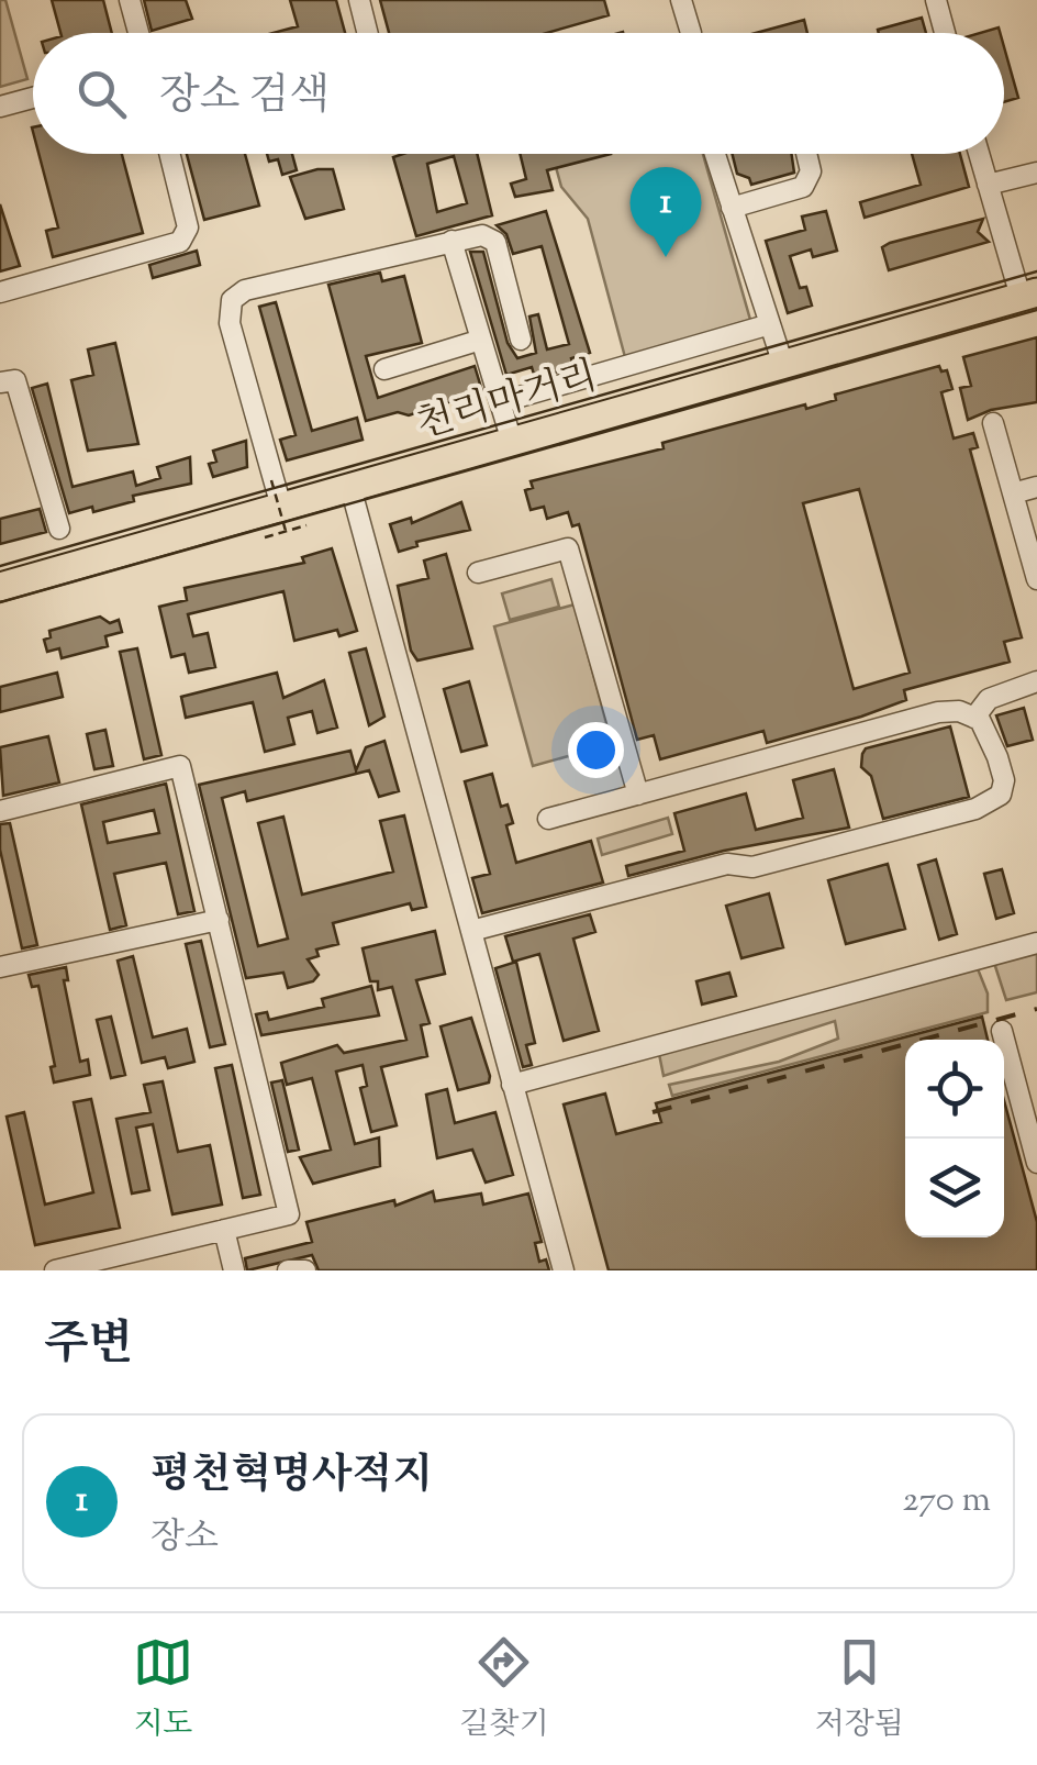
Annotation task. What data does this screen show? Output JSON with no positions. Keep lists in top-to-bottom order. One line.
{"streets":{"highway":["천리마거리"]},"page":{"search":"장소 검색","pins":"1","heading":"주변","list":[{"mark":"1","name":"평천혁명사적지","note":"장소","value":"270 m"}],"nav":["지도","길찾기","저장됨"]}}
